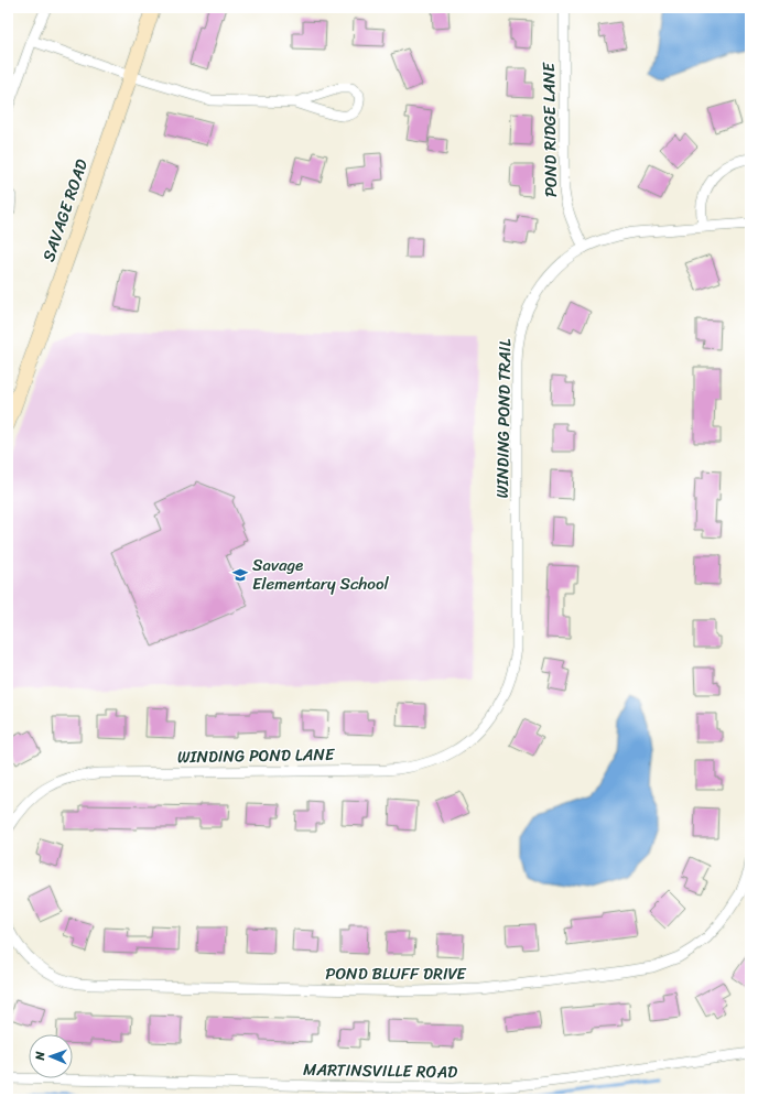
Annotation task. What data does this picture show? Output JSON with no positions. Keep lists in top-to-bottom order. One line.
{"streets":{"street":["POND RIDGE LANE","SAVAGE ROAD","WINDING POND TRAIL","WINDING POND LANE","POND BLUFF DRIVE","MARTINSVILLE ROAD"]},"crossings":[["POND RIDGE LANE","WINDING POND TRAIL"],["WINDING POND TRAIL","WINDING POND LANE"]],"places":{"school or university":["Savage Elementary School"]},"north":"left"}
